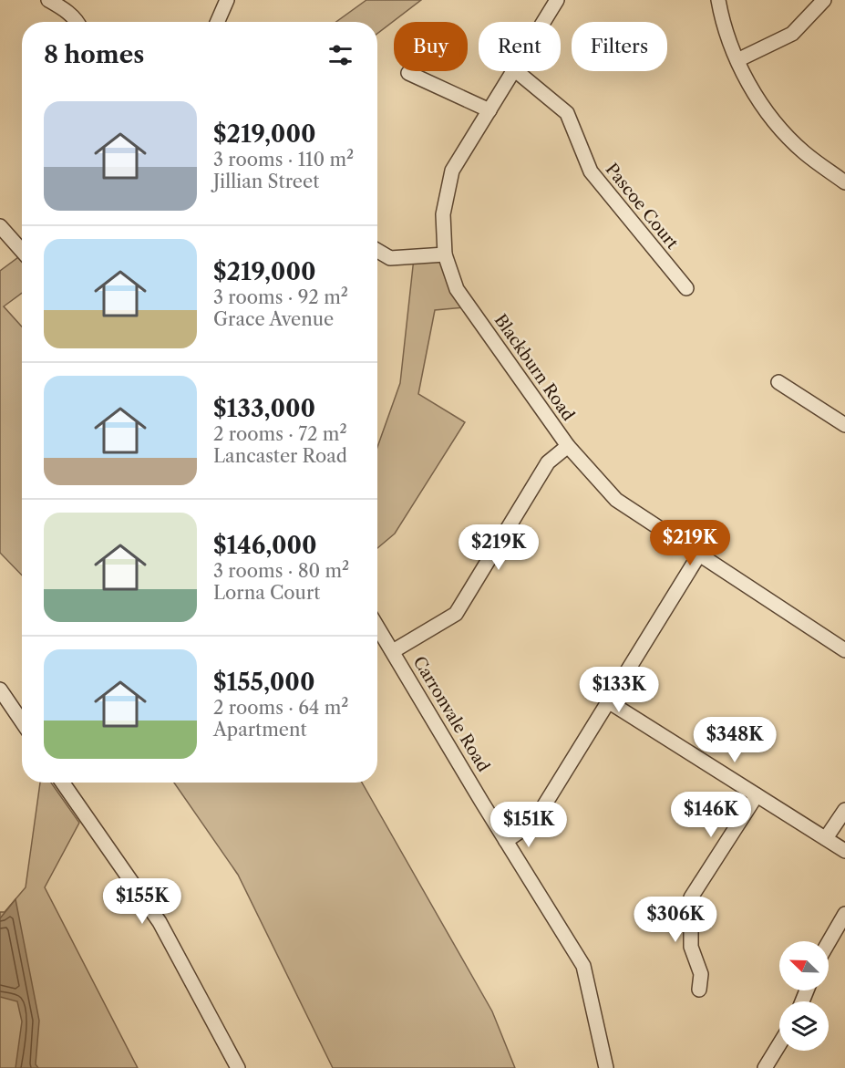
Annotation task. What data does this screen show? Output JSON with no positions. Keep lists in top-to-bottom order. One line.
{"streets":{"street":["Pascoe Court","Blackburn Road","Carronvale Road"]},"north":"top left","page":{"chip":["Buy","Rent","Filters"],"heading":"8 homes","list":[{"name":"$219,000","note":"3 rooms · 110 m² · Jillian Street"},{"name":"$219,000","note":"3 rooms · 92 m² · Grace Avenue"},{"name":"$133,000","note":"2 rooms · 72 m² · Lancaster Road"},{"name":"$146,000","note":"3 rooms · 80 m² · Lorna Court"},{"name":"$155,000","note":"2 rooms · 64 m² · Apartment"}],"price":["$219K","$219K","$133K","$348K","$146K","$151K","$155K","$306K"]}}
